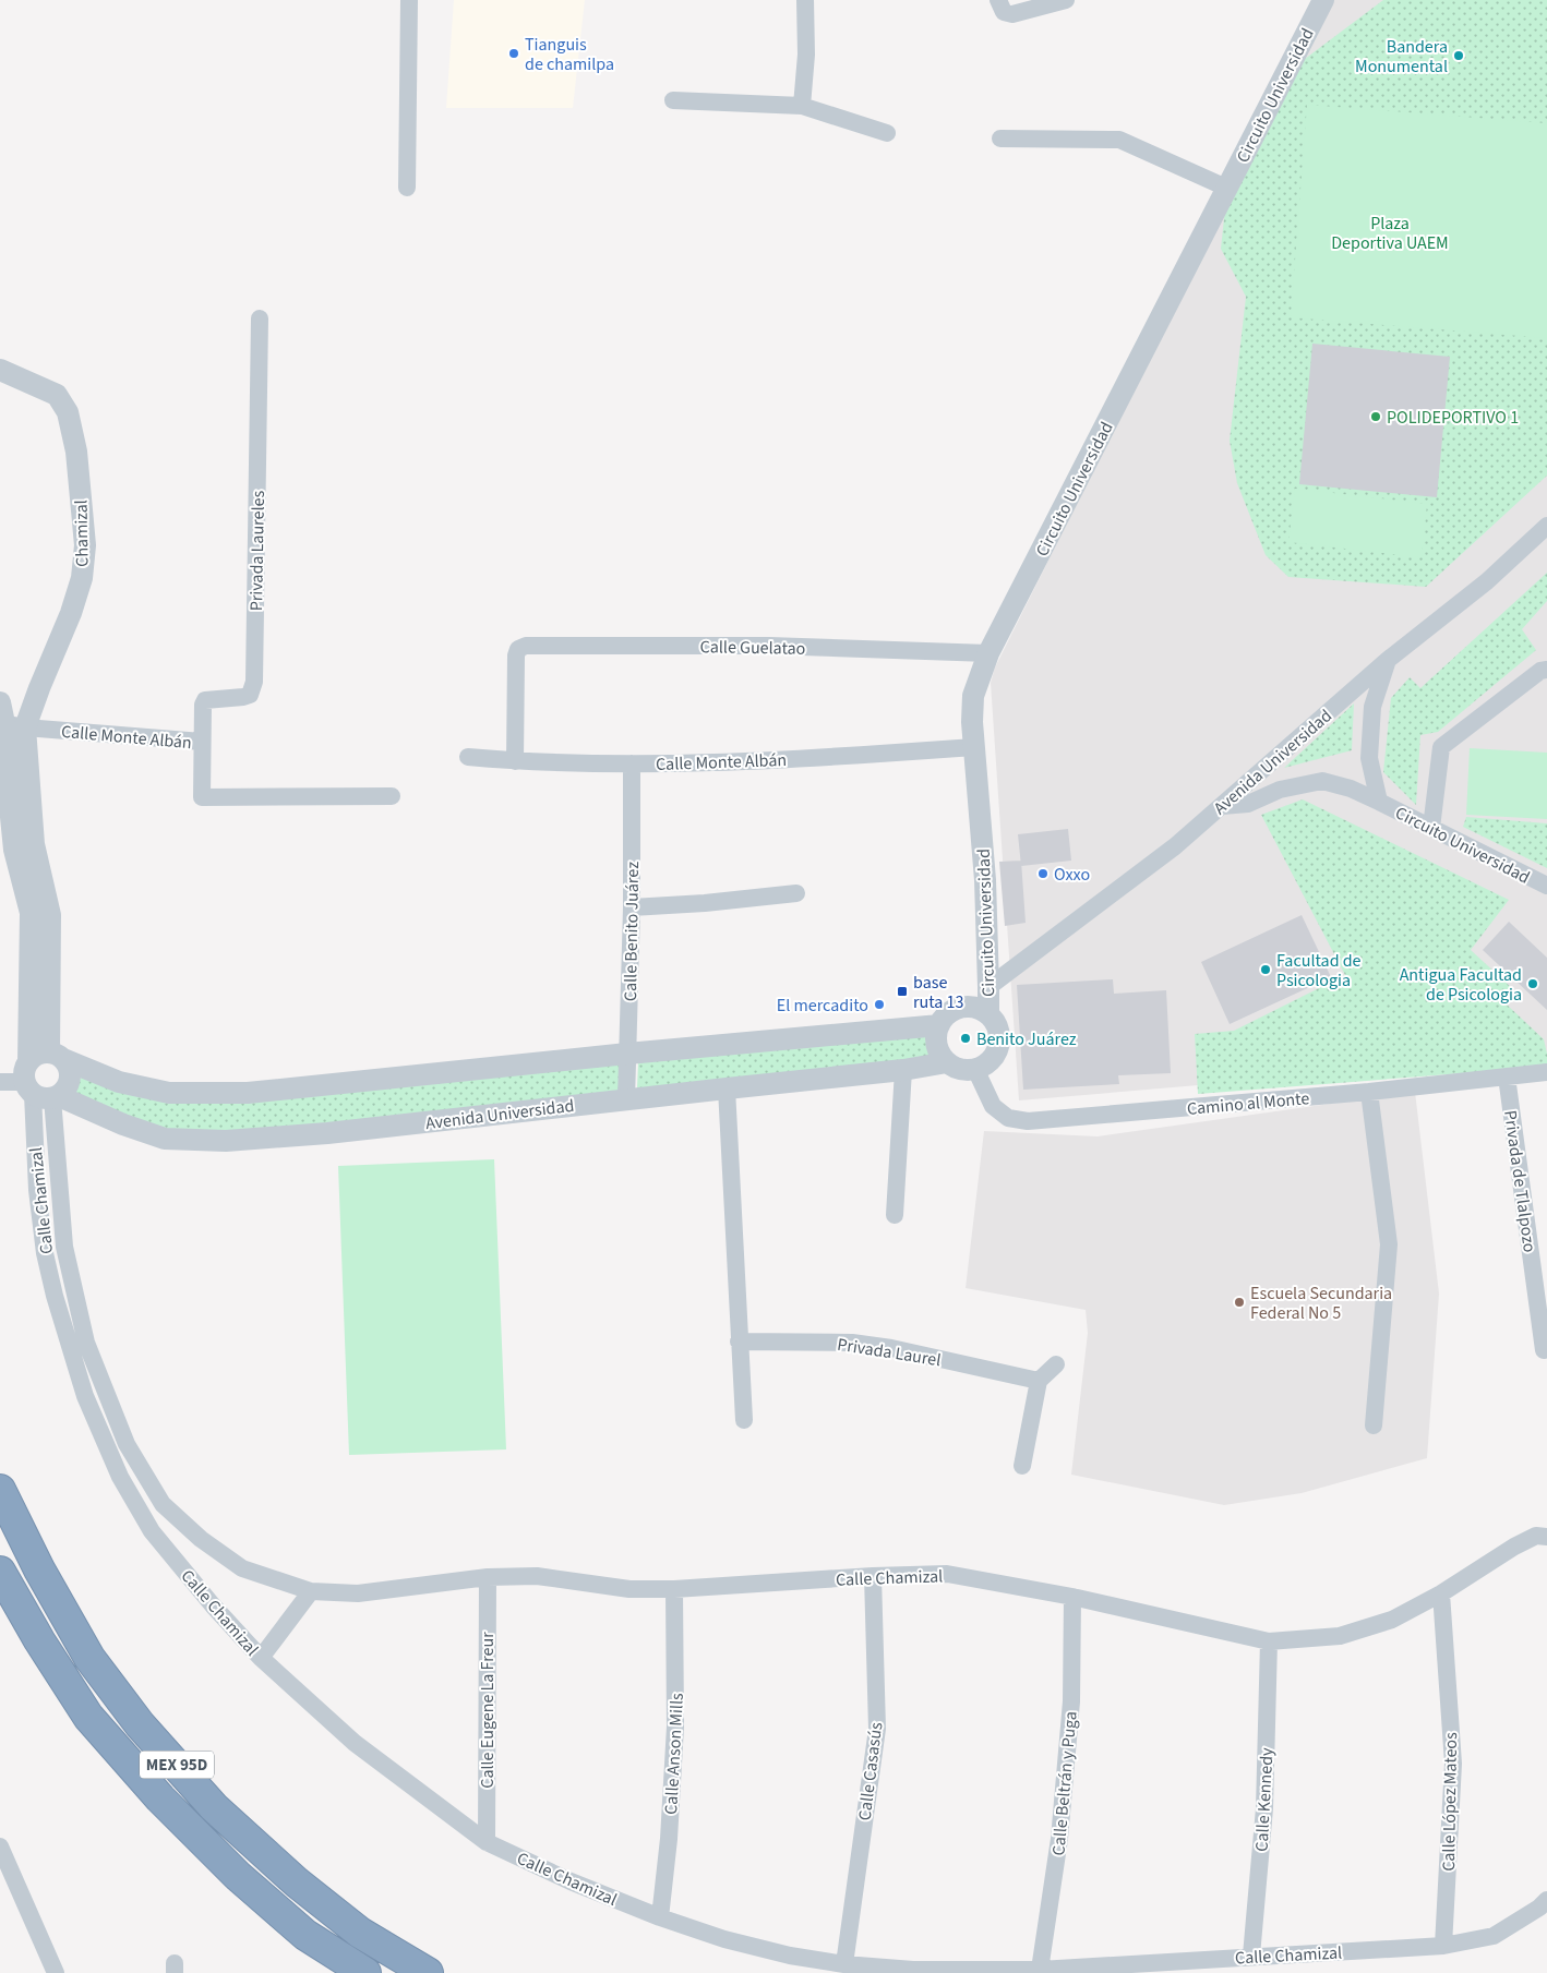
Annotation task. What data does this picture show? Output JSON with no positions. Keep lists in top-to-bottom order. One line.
{"streets":{"highway":["MEX 95D"],"street":["Circuito Universidad","Chamizal","Privada Laureles","Calle Guelatao","Calle Monte Albán","Avenida Universidad","Calle Benito Juárez","Camino al Monte","Privada de Tlalpozo","Calle Chamizal","Privada Laurel","Calle Eugene La Freur","Calle Anson Mills","Calle Casasús","Calle Beltrán y Puga","Calle Kennedy","Calle López Mateos"]},"crossings":[["Circuito Universidad","Calle Guelatao"],["Circuito Universidad","Calle Monte Albán"],["Circuito Universidad","Avenida Universidad"],["Circuito Universidad","Camino al Monte"],["Chamizal","Calle Monte Albán"],["Chamizal","Calle Chamizal"],["Privada Laureles","Calle Monte Albán"],["Calle Guelatao","Calle Monte Albán"],["Calle Monte Albán","Calle Benito Juárez"],["Calle Monte Albán","Calle Chamizal"],["Avenida Universidad","Calle Benito Juárez"],["Avenida Universidad","Camino al Monte"],["Avenida Universidad","Calle Chamizal"],["Camino al Monte","Privada de Tlalpozo"],["Calle Chamizal","Calle Eugene La Freur"],["Calle Chamizal","Calle Anson Mills"],["Calle Chamizal","Calle Casasús"],["Calle Chamizal","Calle Beltrán y Puga"],["Calle Chamizal","Calle Kennedy"],["Calle Chamizal","Calle López Mateos"]],"parks":["Plaza Deportiva UAEM"],"places":{"other":["Tianguis de chamilpa","Bandera Monumental","POLIDEPORTIVO 1","Oxxo","Facultad de Psicologia","Antigua Facultad de Psicologia","El mercadito","Benito Juárez","Escuela Secundaria Federal No 5"],"transit":["base ruta 13"]}}
